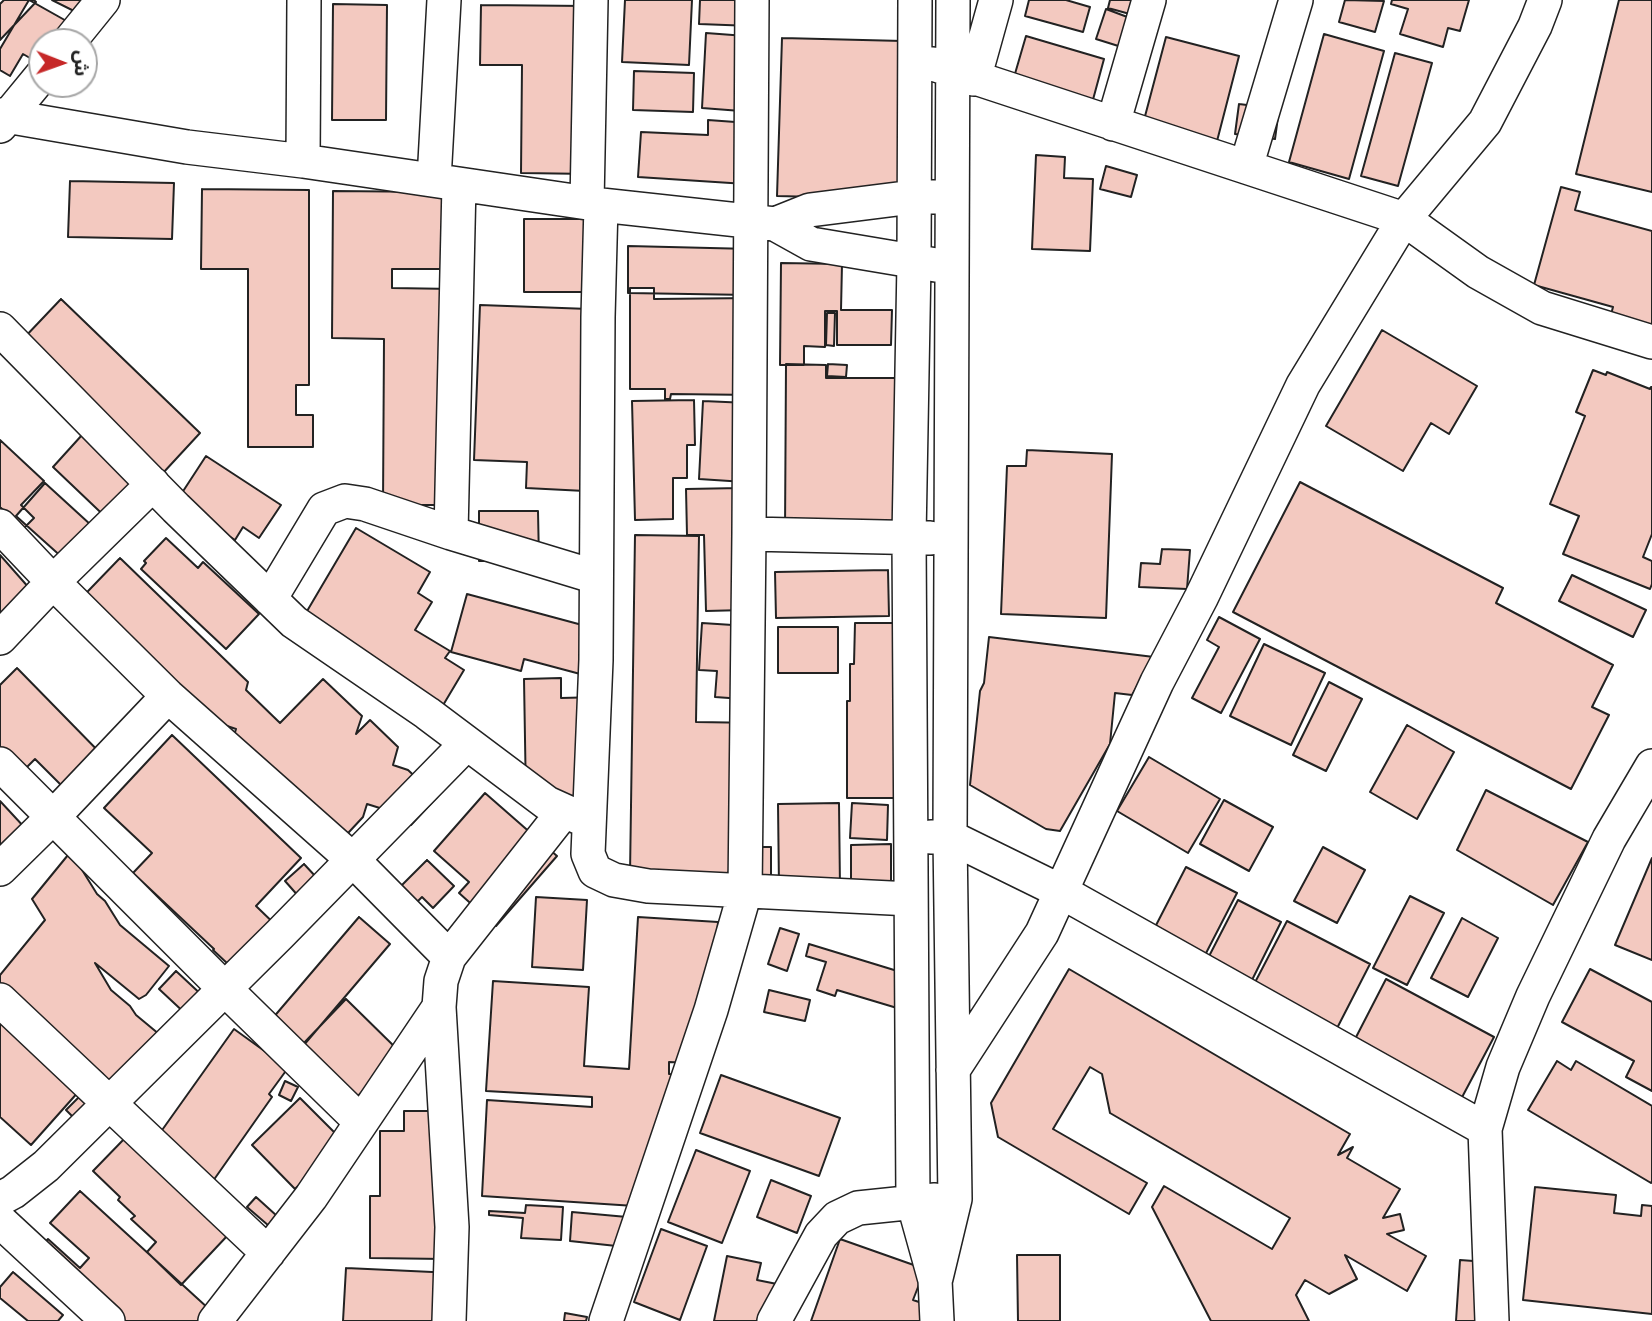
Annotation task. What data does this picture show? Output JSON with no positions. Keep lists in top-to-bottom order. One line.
{"north":"right"}
